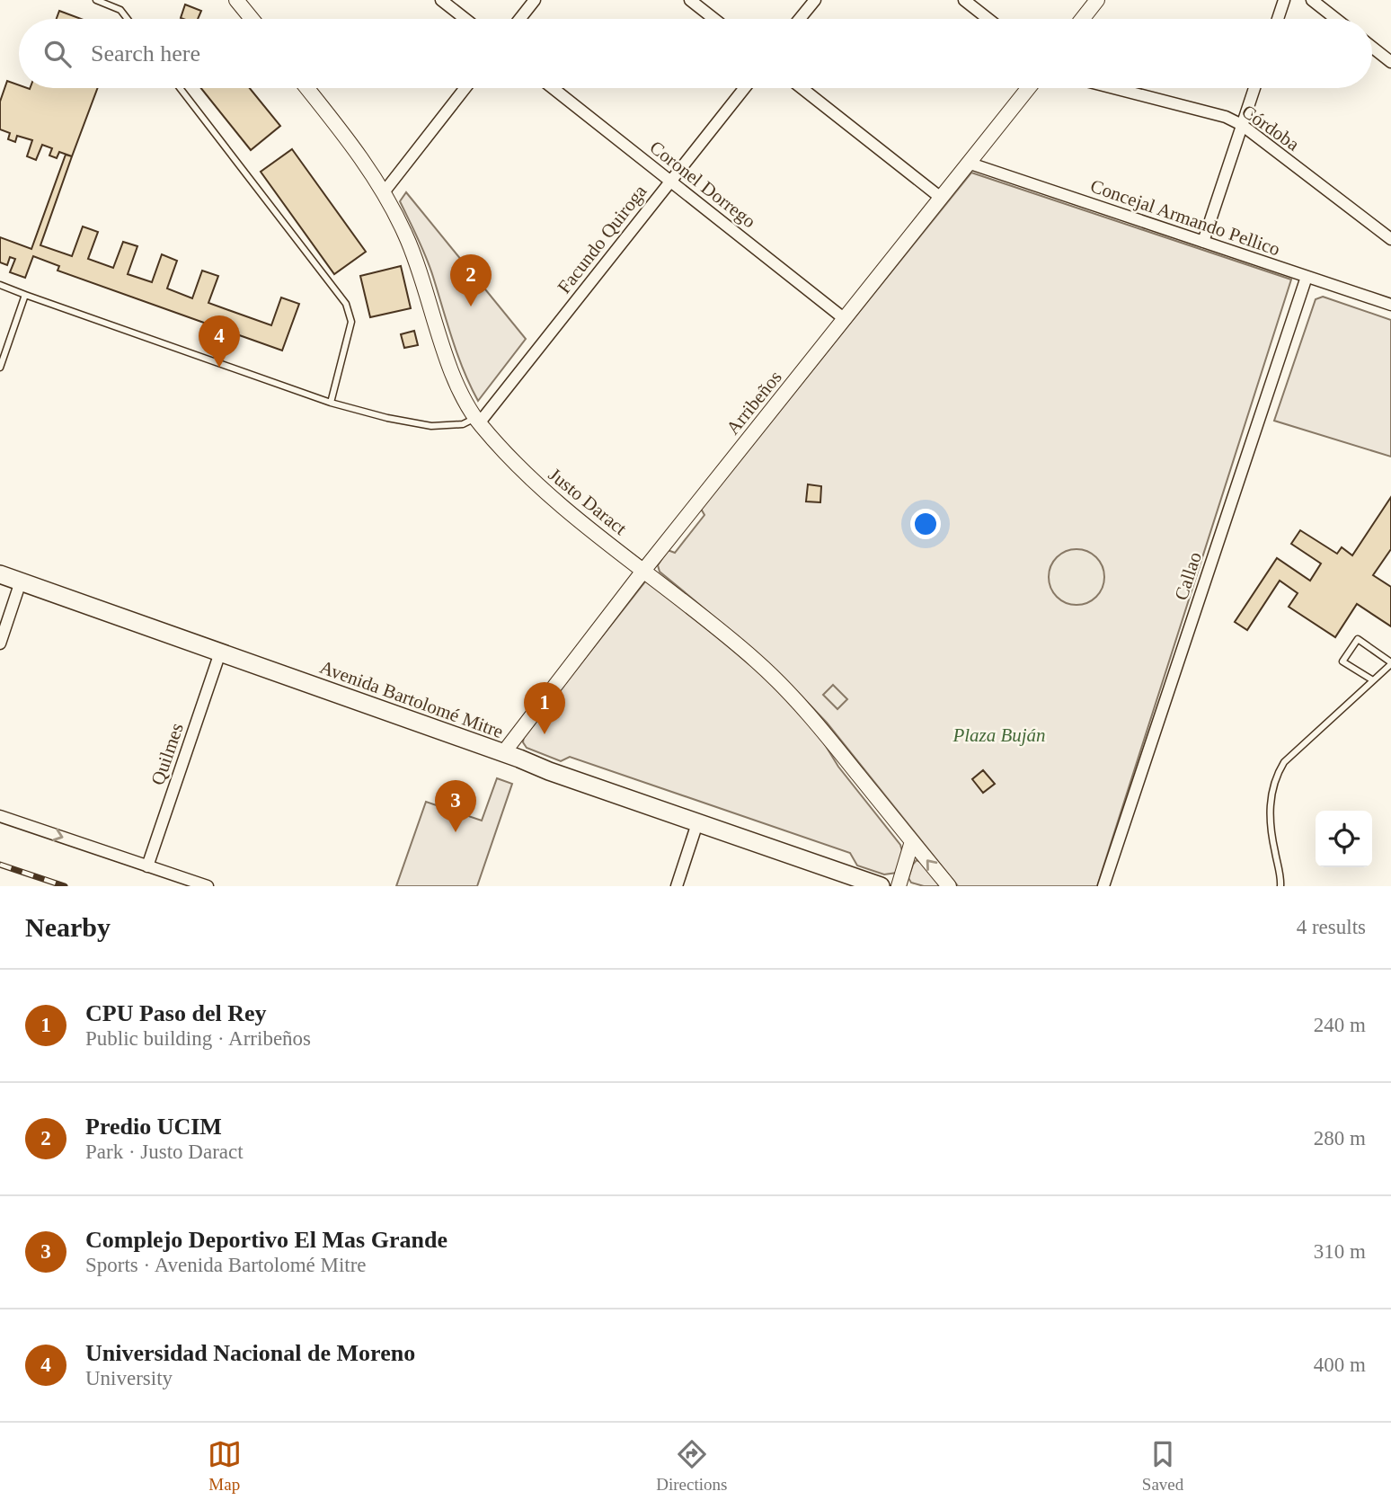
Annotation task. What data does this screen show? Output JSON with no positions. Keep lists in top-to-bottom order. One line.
{"streets":{"main road":["Avenida Bartolomé Mitre"],"street":["Córdoba","Coronel Dorrego","Concejal Armando Pellico","Facundo Quiroga","Arribeños","Justo Daract","Callao","Quilmes"]},"crossings":[["Coronel Dorrego","Facundo Quiroga"],["Coronel Dorrego","Arribeños"],["Concejal Armando Pellico","Arribeños"],["Concejal Armando Pellico","Callao"],["Facundo Quiroga","Justo Daract"],["Arribeños","Justo Daract"],["Arribeños","Avenida Bartolomé Mitre"],["Avenida Bartolomé Mitre","Quilmes"]],"parks":["Plaza Buján"],"page":{"search":"Search here","pins":["2","4","1","3"],"heading":["Nearby","4 results"],"list":[{"mark":"1","name":"CPU Paso del Rey","note":"Public building · Arribeños","value":"240 m"},{"mark":"2","name":"Predio UCIM","note":"Park · Justo Daract","value":"280 m"},{"mark":"3","name":"Complejo Deportivo El Mas Grande","note":"Sports · Avenida Bartolomé Mitre","value":"310 m"},{"mark":"4","name":"Universidad Nacional de Moreno","note":"University","value":"400 m"}],"nav":["Map","Directions","Saved"]}}
